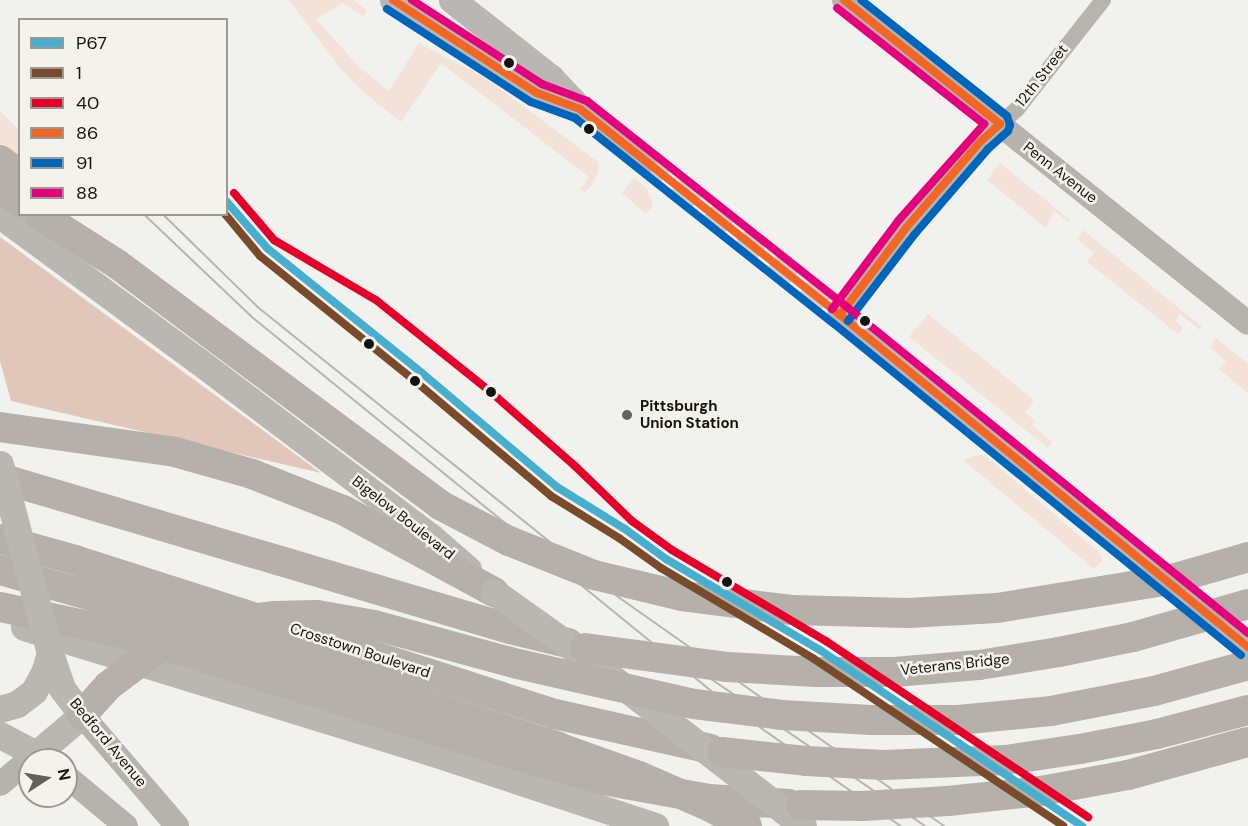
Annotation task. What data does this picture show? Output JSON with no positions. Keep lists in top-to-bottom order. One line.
{"streets":{"highway":["Crosstown Boulevard","Veterans Bridge"],"main road":["Bigelow Boulevard","Bedford Avenue"],"street":["12th Street","Penn Avenue"]},"crossings":[["12th Street","Penn Avenue"]],"places":["Pittsburgh Union Station"],"lines":["transit line 86","transit line 91","transit line 88","transit line 40","transit line P67","transit line 1"],"legend":["P67","1","40","86","91","88"],"north":"right"}
